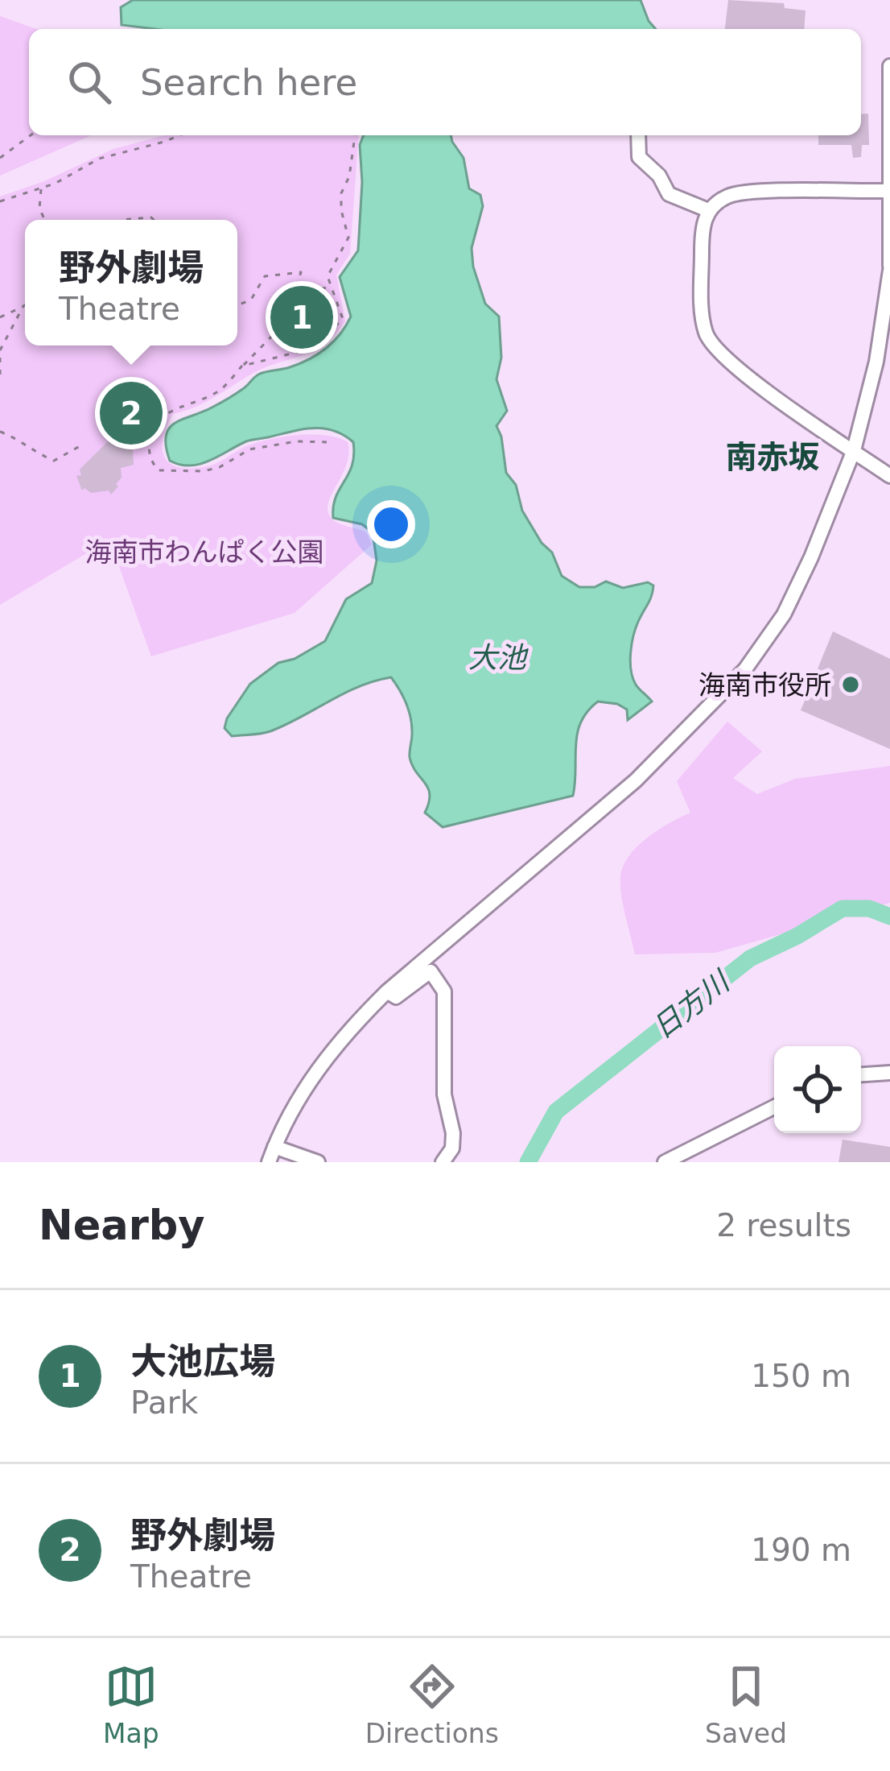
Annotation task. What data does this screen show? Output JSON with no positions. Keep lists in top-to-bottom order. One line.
{"districts":["南赤坂"],"water":["大池","日方川"],"parks":["海南市わんぱく公園"],"places":["海南市役所"],"page":{"search":"Search here","popup":["野外劇場","Theatre"],"pins":["1","2"],"heading":["Nearby","2 results"],"list":[{"mark":"1","name":"大池広場","note":"Park","value":"150 m"},{"mark":"2","name":"野外劇場","note":"Theatre","value":"190 m"}],"nav":["Map","Directions","Saved"]}}
